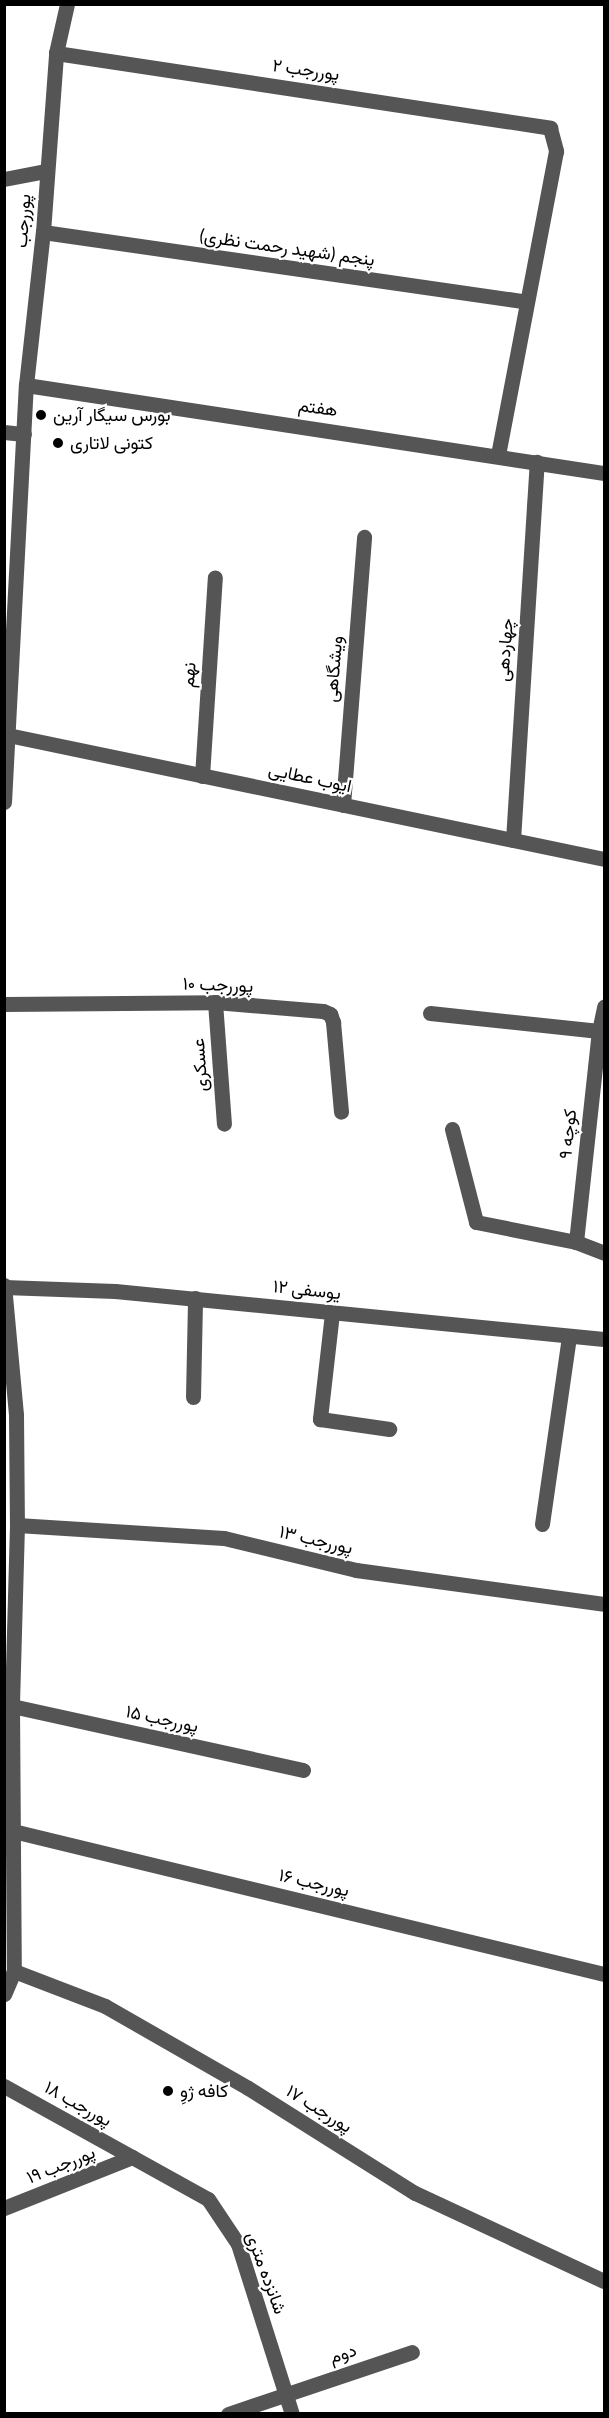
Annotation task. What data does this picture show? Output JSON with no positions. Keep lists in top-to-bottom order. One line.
{"streets":{"street":["پوررجب ۲","پوررجب","پنجم (شهید رحمت نظری)","هفتم","چهاردهی","ویشگاهی","نهم","ایوب عطایی","پوررجب ۱۰","عسکری","کوچه ۹","یوسفی ۱۲","پوررجب ۱۳","پوررجب ۱۵","پوررجب ۱۶","پوررجب ۱۸","پوررجب ۱۷","پوررجب ۱۹","شانزده متری","دوم"]},"crossings":[["پوررجب ۲","پوررجب"],["پوررجب ۲","پنجم (شهید رحمت نظری)"],["پوررجب","پنجم (شهید رحمت نظری)"],["پوررجب","هفتم"],["پوررجب","ایوب عطایی"],["هفتم","چهاردهی"],["چهاردهی","ایوب عطایی"],["ویشگاهی","ایوب عطایی"],["نهم","ایوب عطایی"],["پوررجب ۱۰","عسکری"],["پوررجب ۱۸","پوررجب ۱۹"],["پوررجب ۱۸","شانزده متری"],["پوررجب ۱۹","شانزده متری"],["شانزده متری","دوم"]],"places":["بورس سیگار آرین","کتونی لاتاری","کافه ژوِ"]}
